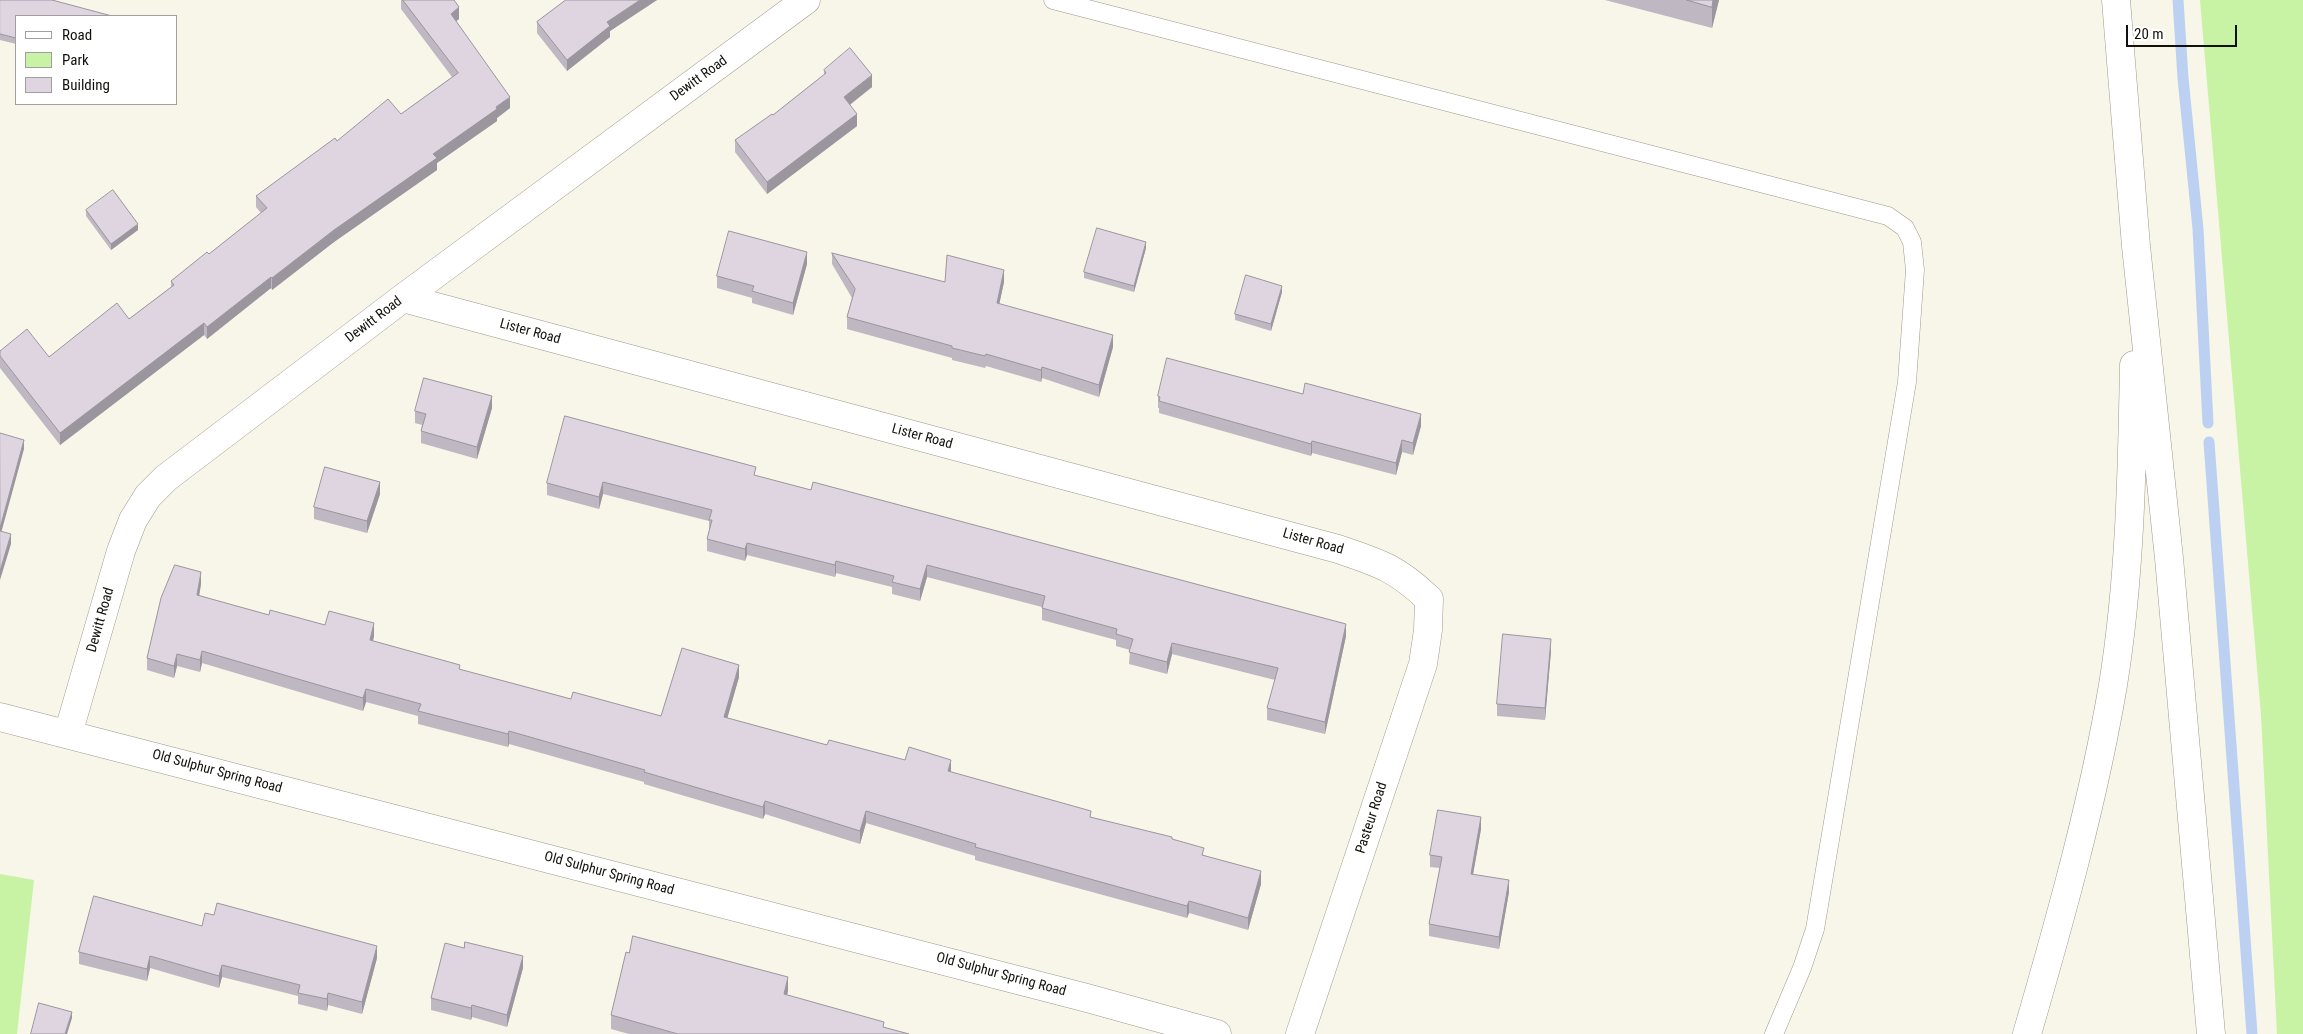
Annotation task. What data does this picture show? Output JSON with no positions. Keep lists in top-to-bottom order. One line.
{"streets":{"main road":["Dewitt Road","Lister Road","Old Sulphur Spring Road","Pasteur Road"]},"crossings":[["Dewitt Road","Lister Road"],["Dewitt Road","Old Sulphur Spring Road"],["Lister Road","Pasteur Road"]],"legend":["Road","Park","Building"],"scale_bar":"20 m"}
